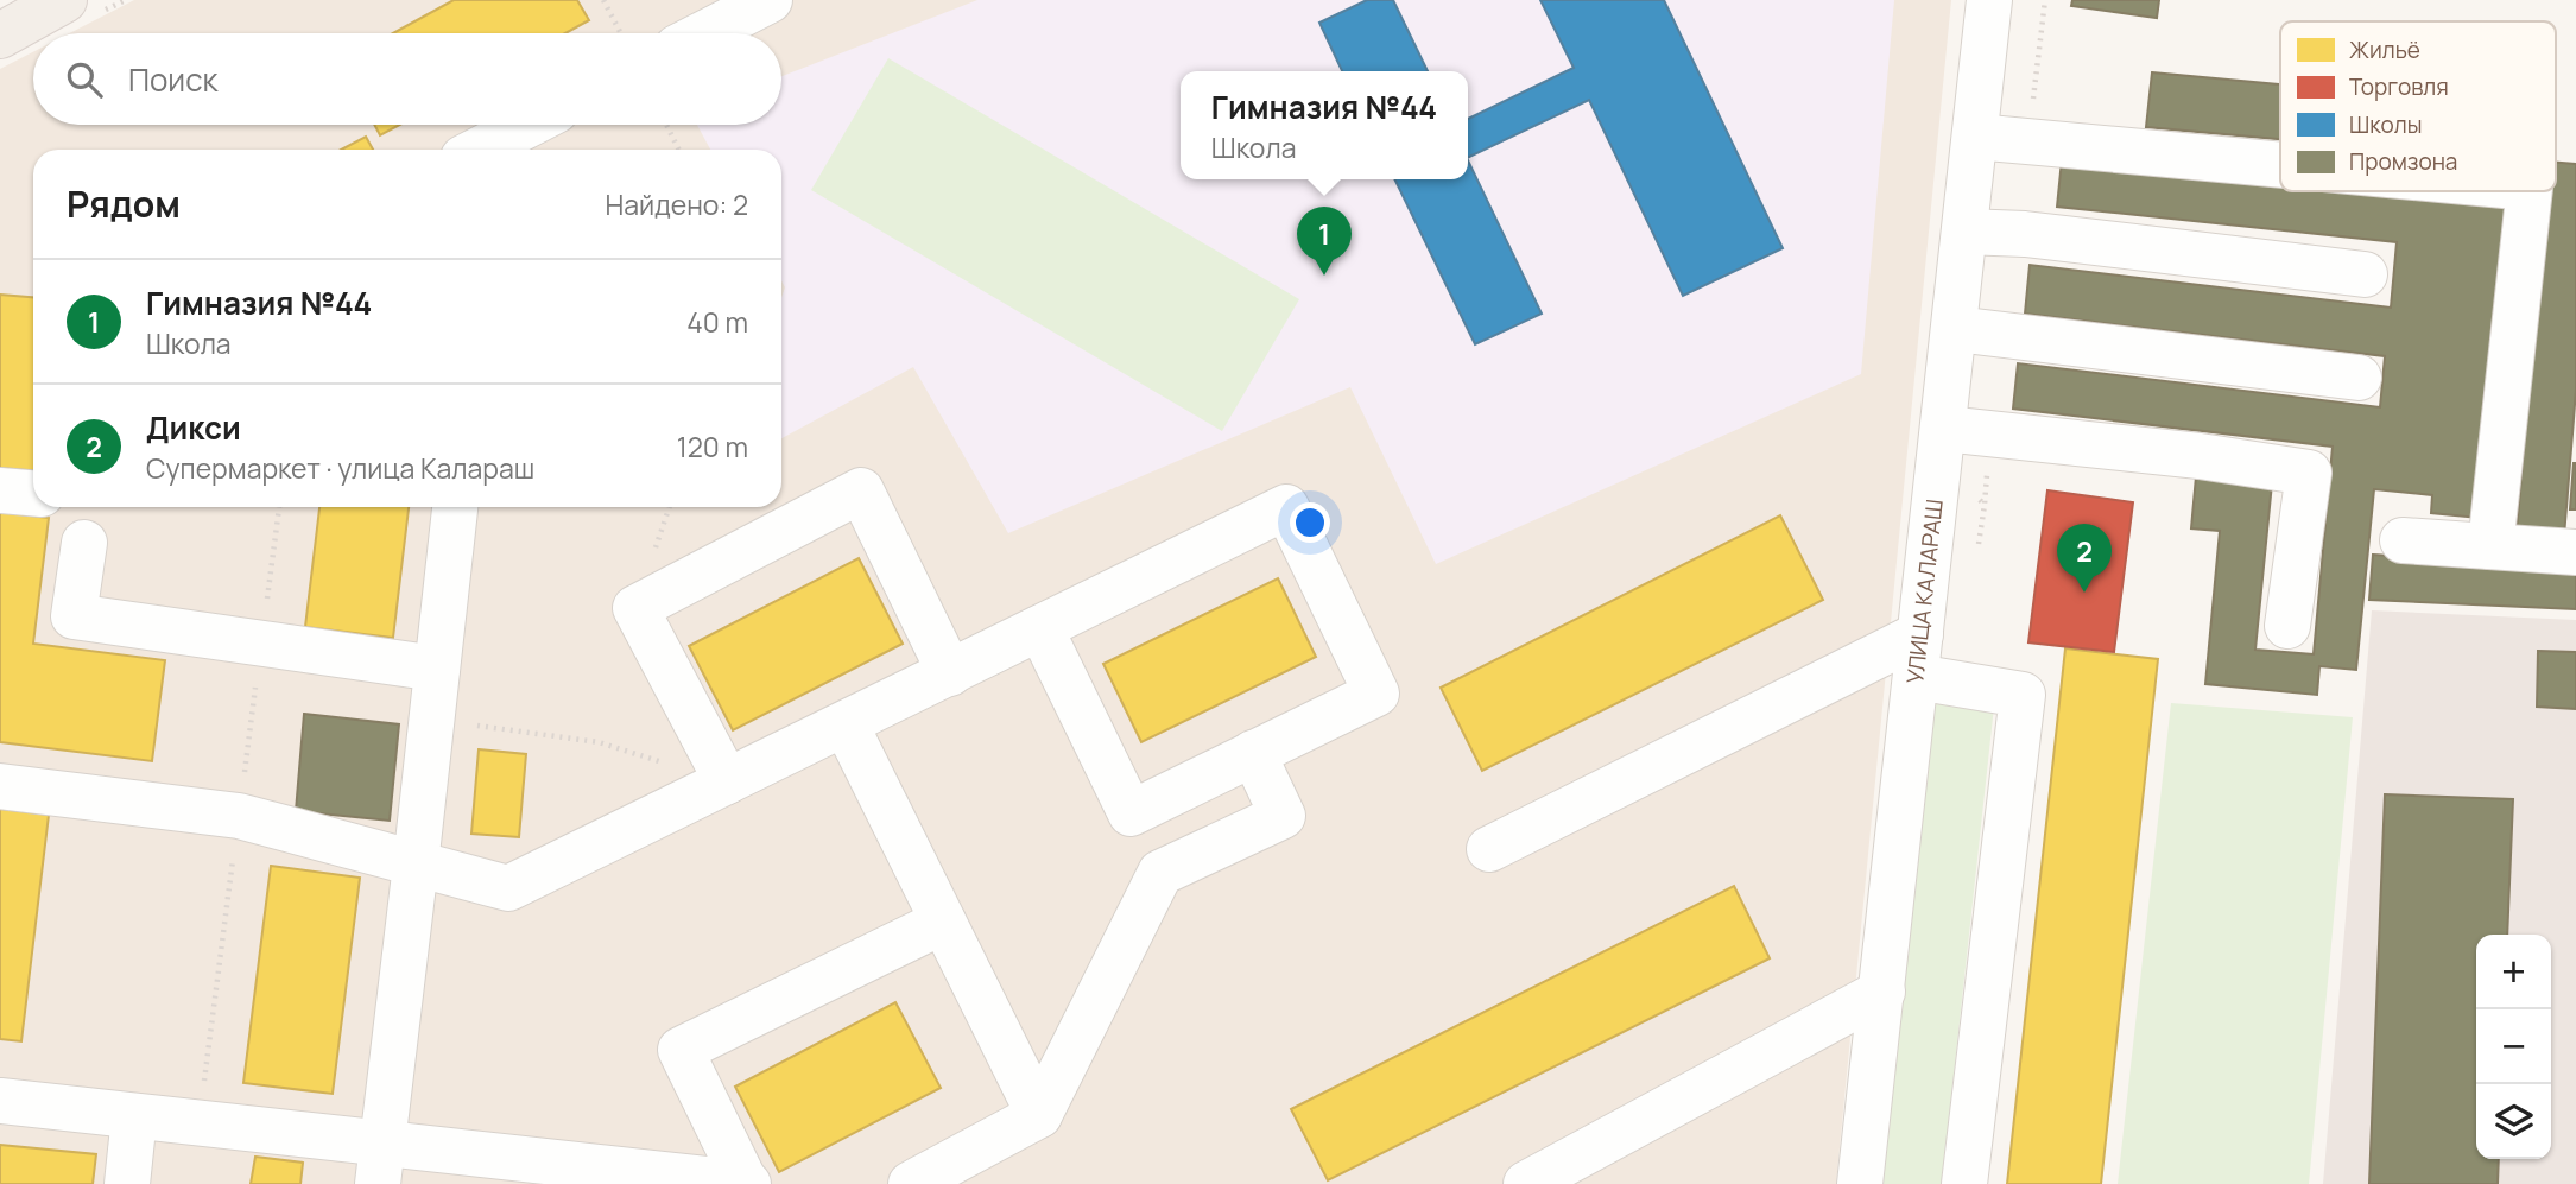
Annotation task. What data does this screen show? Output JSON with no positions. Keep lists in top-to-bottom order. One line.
{"streets":{"street":["УЛИЦА КАЛАРАШ"]},"legend":["Жильё","Торговля","Школы","Промзона"],"page":{"search":"Поиск","popup":["Гимназия №44","Школа"],"heading":["Рядом","Найдено: 2"],"pins":["1","2"],"list":[{"mark":"1","name":"Гимназия №44","note":"Школа","value":"40 m"},{"mark":"2","name":"Дикси","note":"Супермаркет · улица Калараш","value":"120 m"}],"map_buttons":["+","−"]}}
